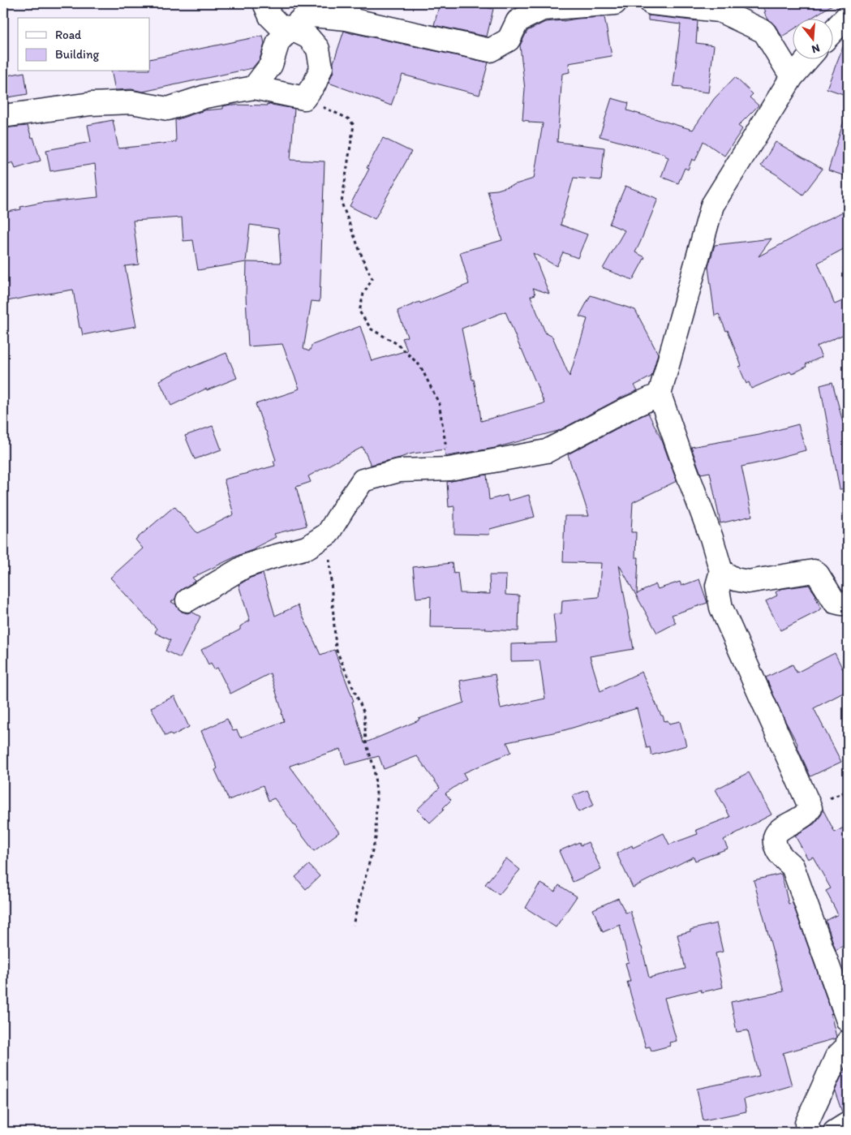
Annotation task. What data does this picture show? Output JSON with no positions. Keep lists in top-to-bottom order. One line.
{"legend":["Road","Building"],"north":"bottom"}
